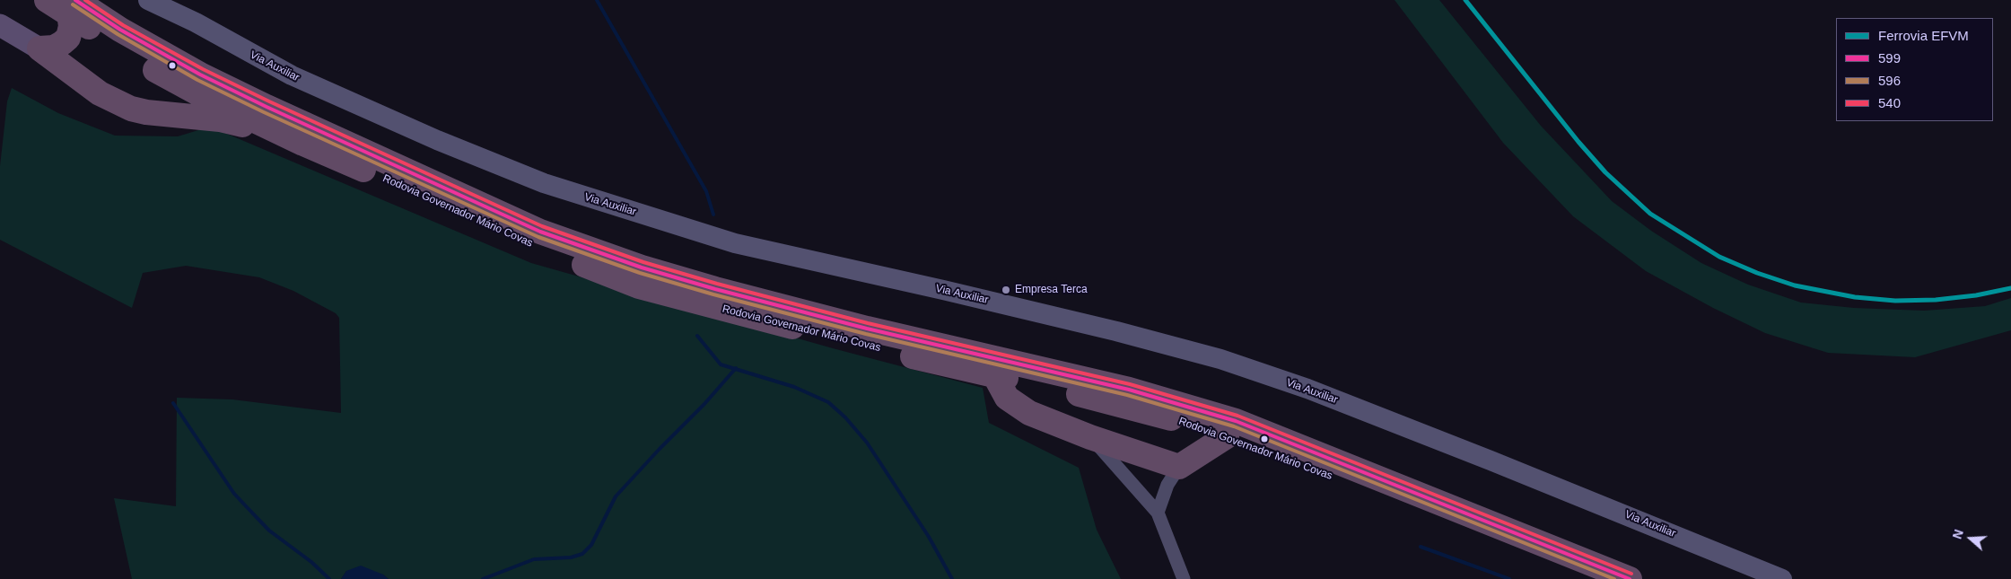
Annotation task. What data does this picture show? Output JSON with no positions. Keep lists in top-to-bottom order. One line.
{"streets":{"highway":["Rodovia Governador Mário Covas"],"street":["Via Auxiliar"]},"places":["Empresa Terca"],"lines":["rail line EFVM","transit line 599","transit line 540","transit line 596"],"legend":["Ferrovia EFVM","599","596","540"],"north":"left"}
